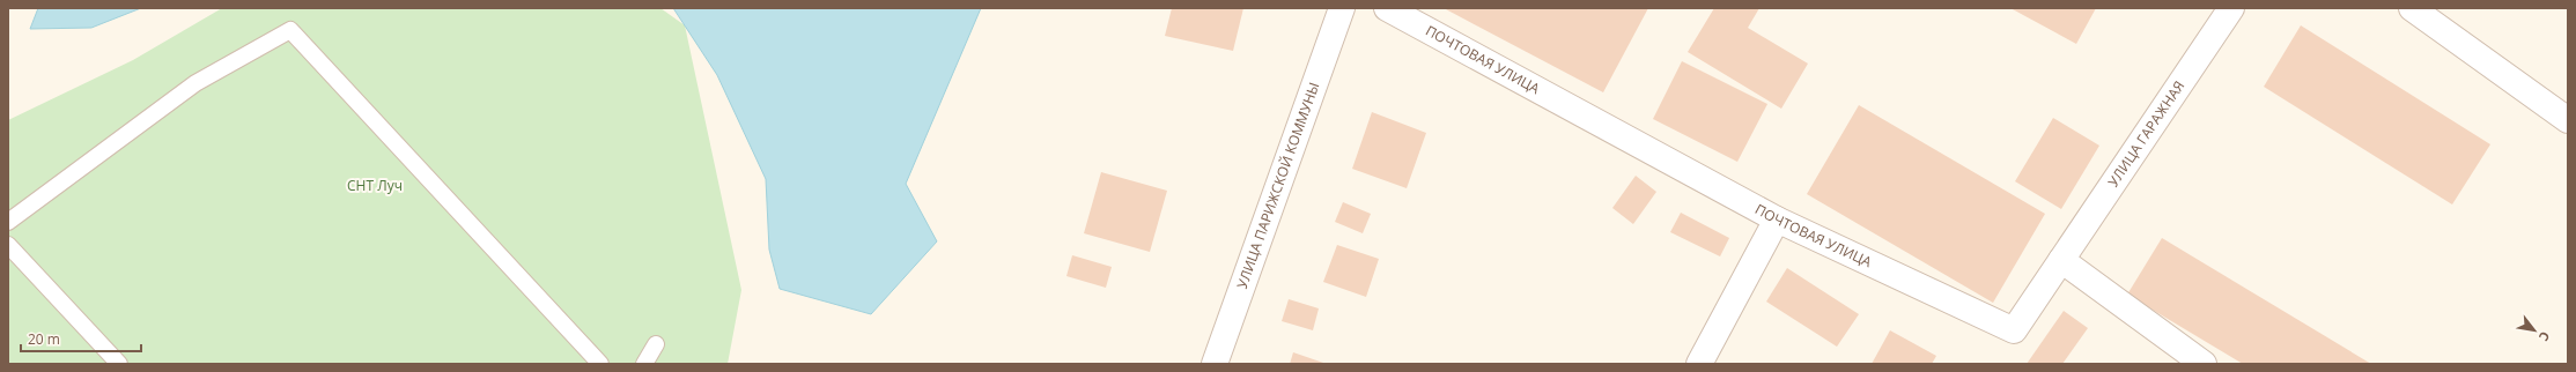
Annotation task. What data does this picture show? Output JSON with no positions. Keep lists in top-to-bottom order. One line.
{"streets":{"street":["ПОЧТОВАЯ УЛИЦА","УЛИЦА ГАРАЖНАЯ","УЛИЦА ПАРИЖСКОЙ КОММУНЫ"]},"crossings":[["ПОЧТОВАЯ УЛИЦА","УЛИЦА ГАРАЖНАЯ"]],"parks":["СНТ Луч"],"scale_bar":"20 m","north":"bottom right"}
